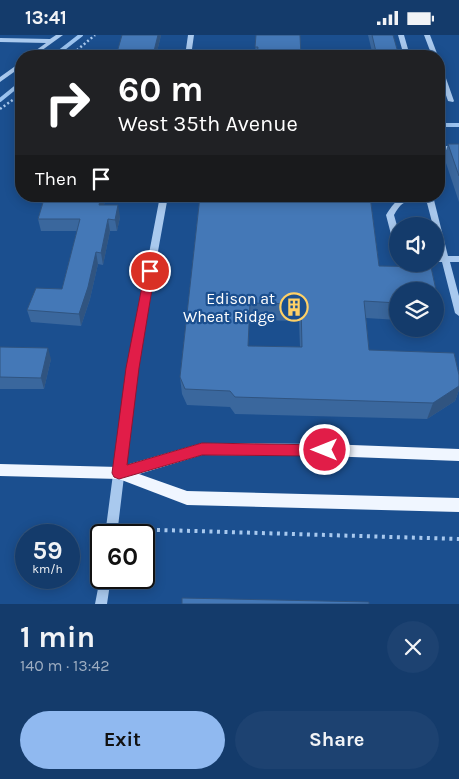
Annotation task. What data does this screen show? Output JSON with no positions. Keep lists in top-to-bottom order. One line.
{"places":{"building":["Edison at Wheat Ridge"]},"page":{"status":"13:41","turn":["60 m","West 35th Avenue"],"then":"Then","speed":"59 km/h","limit":"60","heading":["1 min","140 m · 13:42"],"buttons":["Exit","Share"]}}
